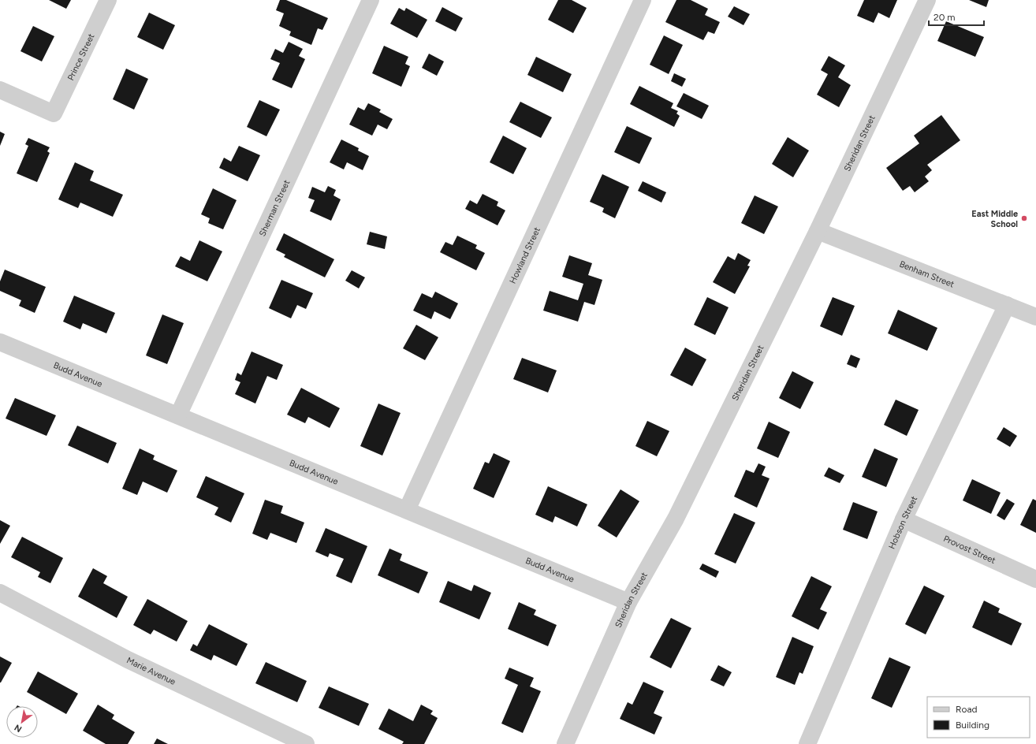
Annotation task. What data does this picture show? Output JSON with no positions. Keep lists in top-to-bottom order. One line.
{"streets":{"street":["Prince Street","Sheridan Street","Sherman Street","Howland Street","Benham Street","Budd Avenue","Hobson Street","Provost Street","Marie Avenue"]},"crossings":[["Sheridan Street","Benham Street"],["Sheridan Street","Budd Avenue"],["Sherman Street","Budd Avenue"],["Howland Street","Budd Avenue"],["Benham Street","Hobson Street"],["Hobson Street","Provost Street"]],"places":["East Middle School"],"legend":["Road","Building"],"scale_bar":"20 m","north":"bottom left"}
